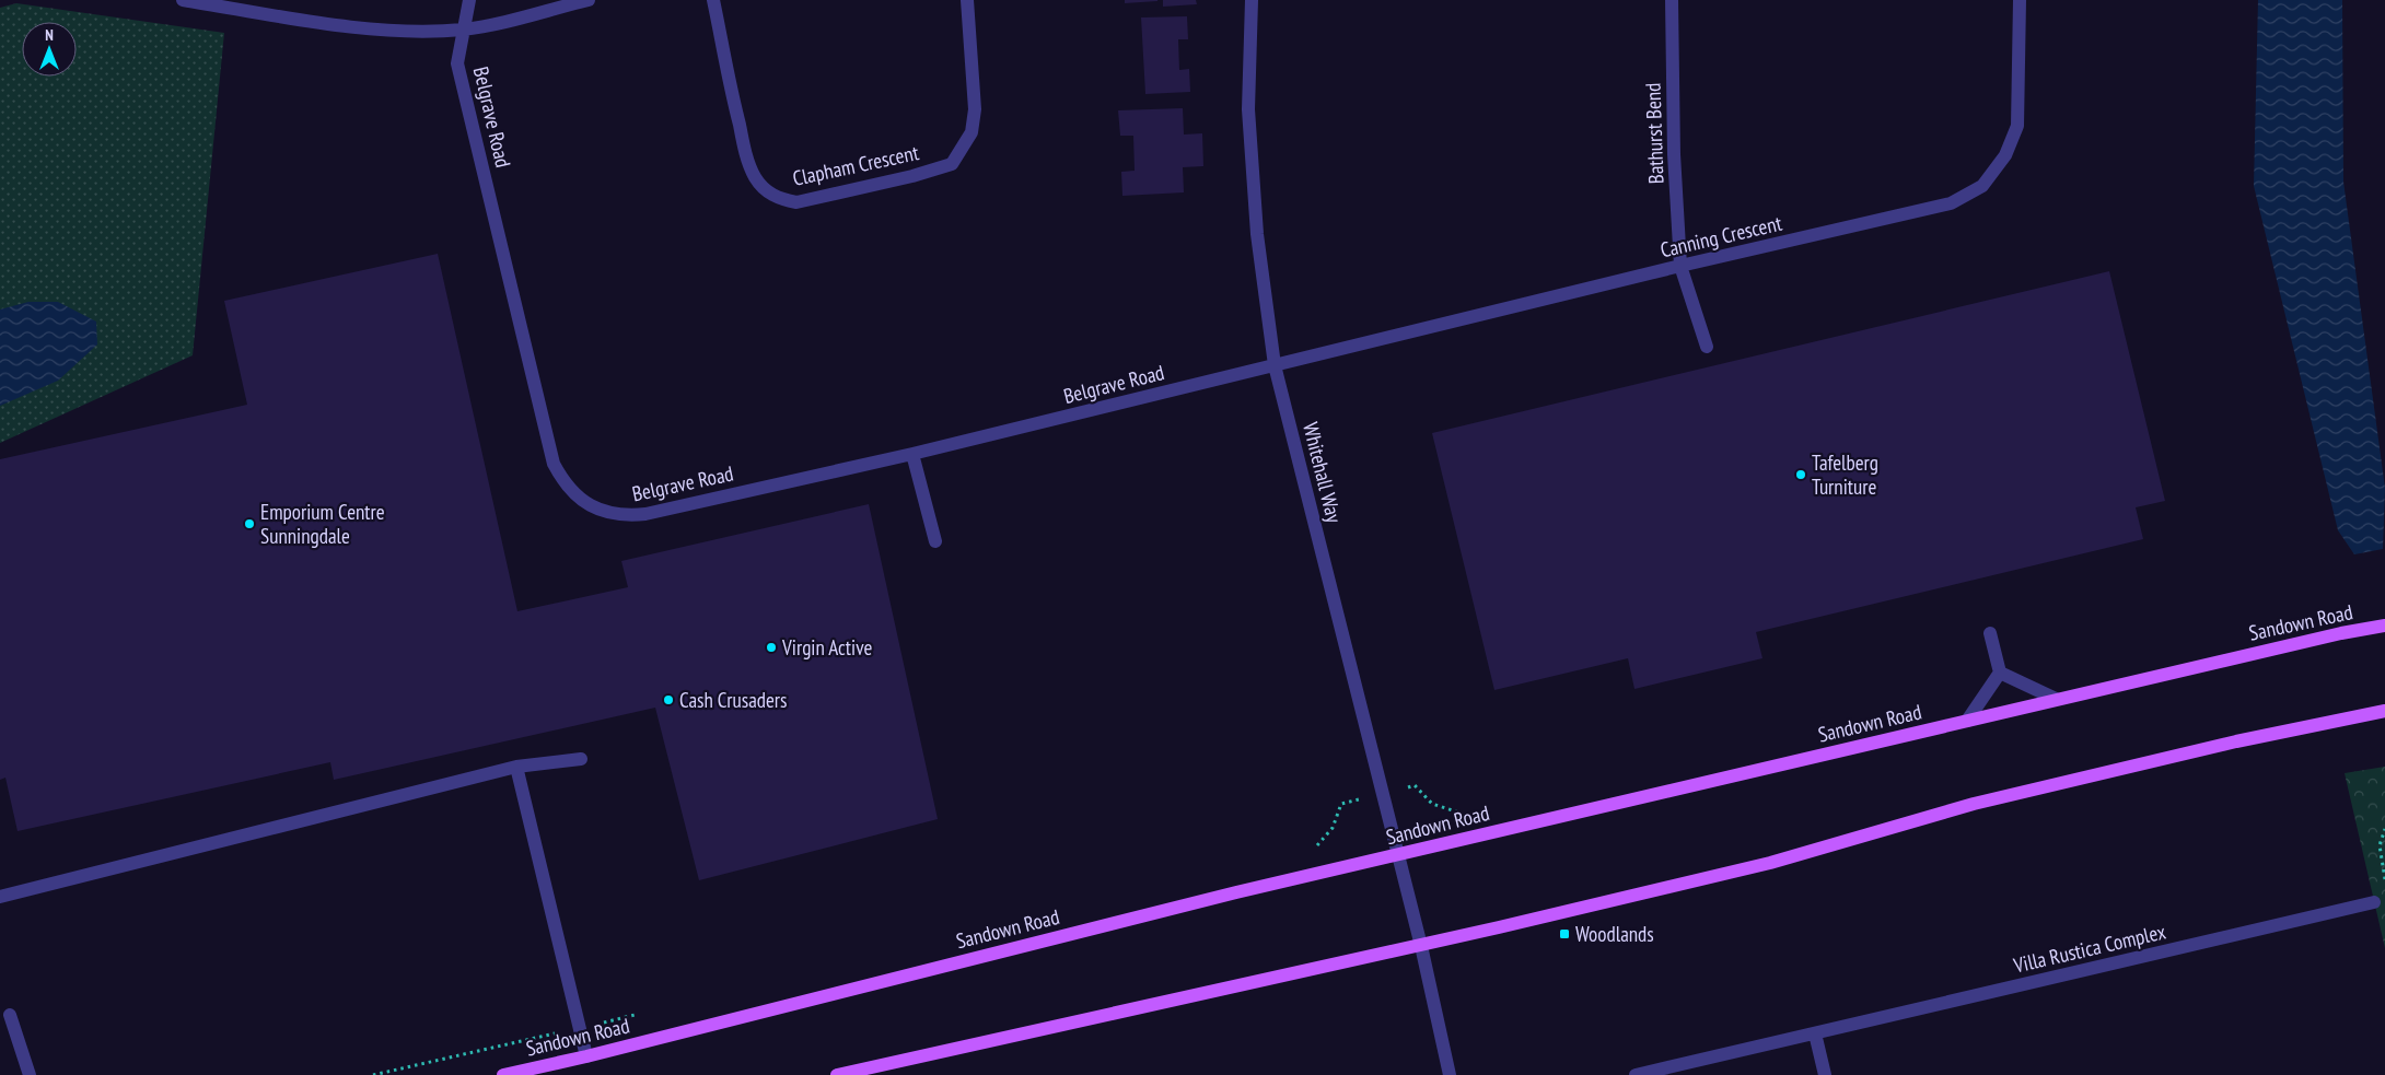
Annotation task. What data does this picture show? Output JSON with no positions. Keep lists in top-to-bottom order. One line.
{"streets":{"main road":["Sandown Road"],"street":["Belgrave Road","Bathurst Bend","Clapham Crescent","Canning Crescent","Whitehall Way","Villa Rustica Complex"]},"crossings":[["Belgrave Road","Canning Crescent"],["Belgrave Road","Whitehall Way"],["Bathurst Bend","Canning Crescent"],["Canning Crescent","Whitehall Way"],["Whitehall Way","Sandown Road"]],"places":{"other":["Tafelberg Turniture","Emporium Centre Sunningdale","Virgin Active","Cash Crusaders"],"transit":["Woodlands"]},"north":"top"}
